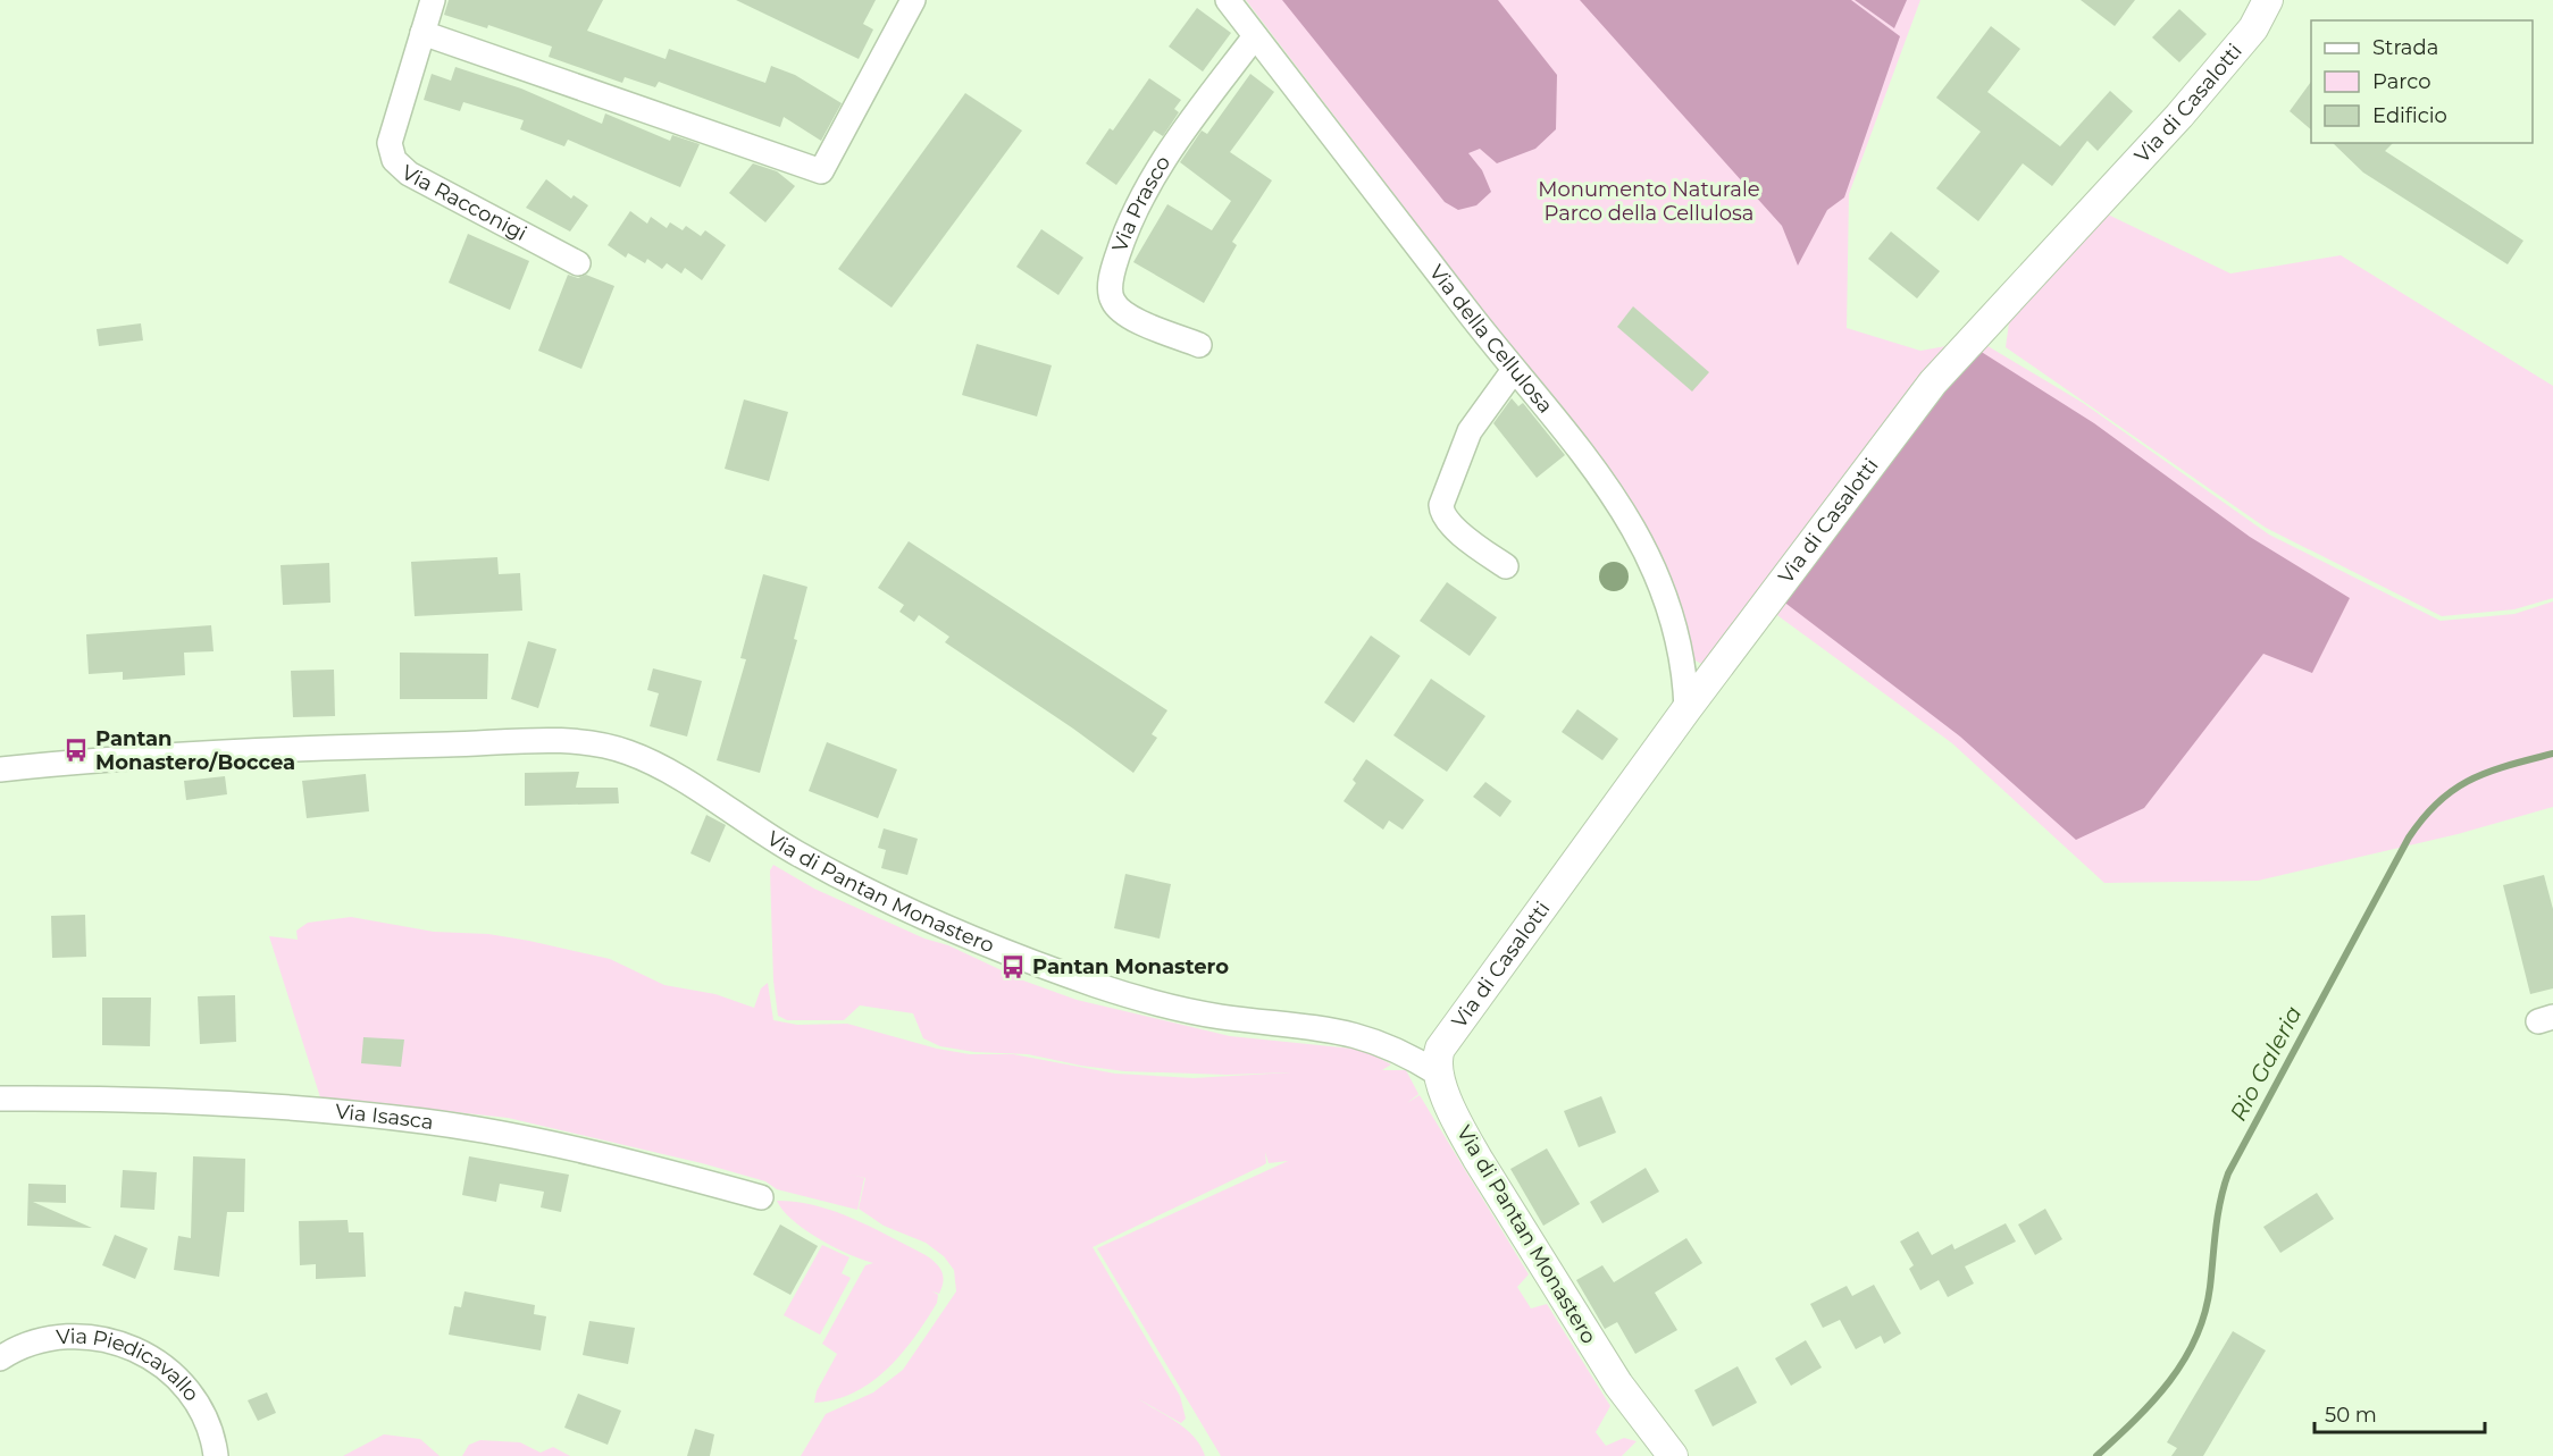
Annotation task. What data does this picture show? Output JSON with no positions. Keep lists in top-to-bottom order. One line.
{"streets":{"street":["Via di Casalotti","Via Racconigi","Via Prasco","Via della Cellulosa","Via di Pantan Monastero","Via Isasca","Via Piedicavallo"]},"crossings":[["Via di Casalotti","Via della Cellulosa"],["Via di Casalotti","Via di Pantan Monastero"],["Via Prasco","Via della Cellulosa"]],"water":["Rio Galeria"],"parks":["Monumento Naturale Parco della Cellulosa"],"places":{"bus stop":["Pantan Monastero/Boccea","Pantan Monastero"]},"legend":["Strada","Parco","Edificio"],"scale_bar":"50 m"}
